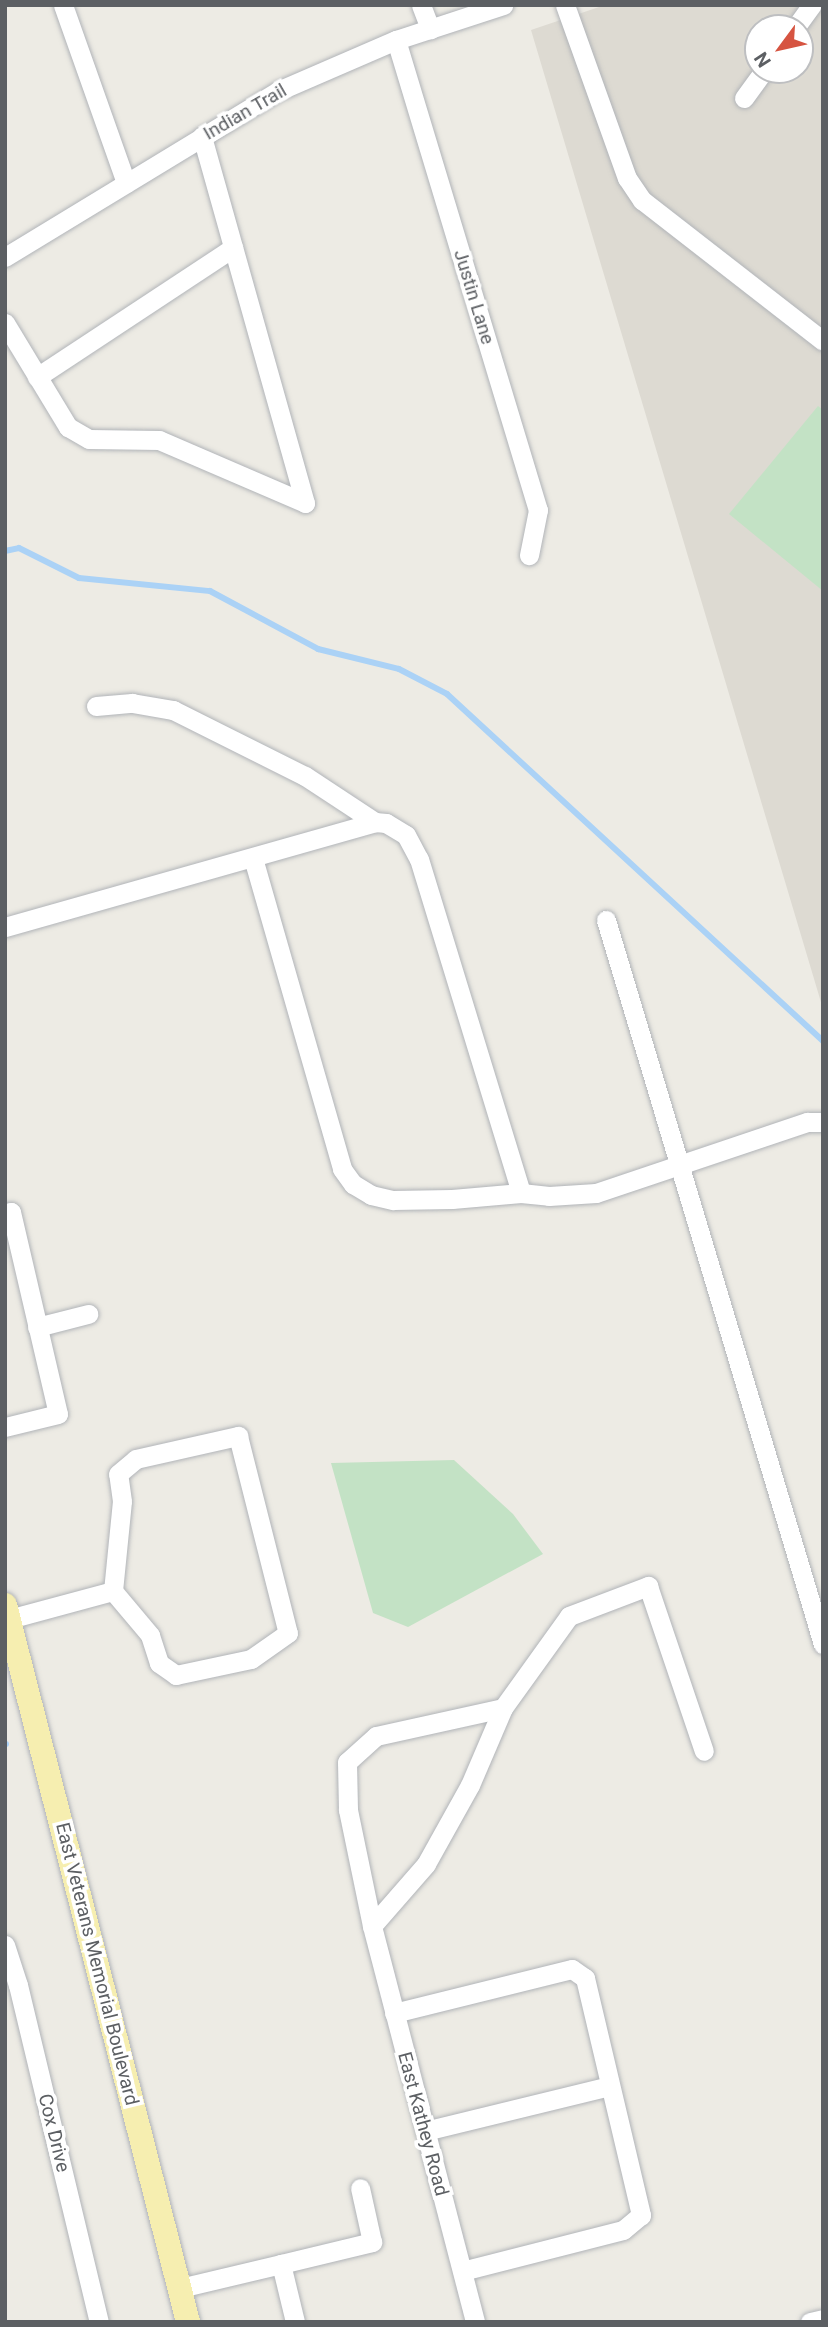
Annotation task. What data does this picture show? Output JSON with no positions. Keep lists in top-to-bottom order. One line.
{"streets":{"main road":["East Veterans Memorial Boulevard"],"street":["Indian Trail","Justin Lane","East Kathey Road","Cox Drive"]},"crossings":[["Indian Trail","Justin Lane"]],"north":"bottom left"}
